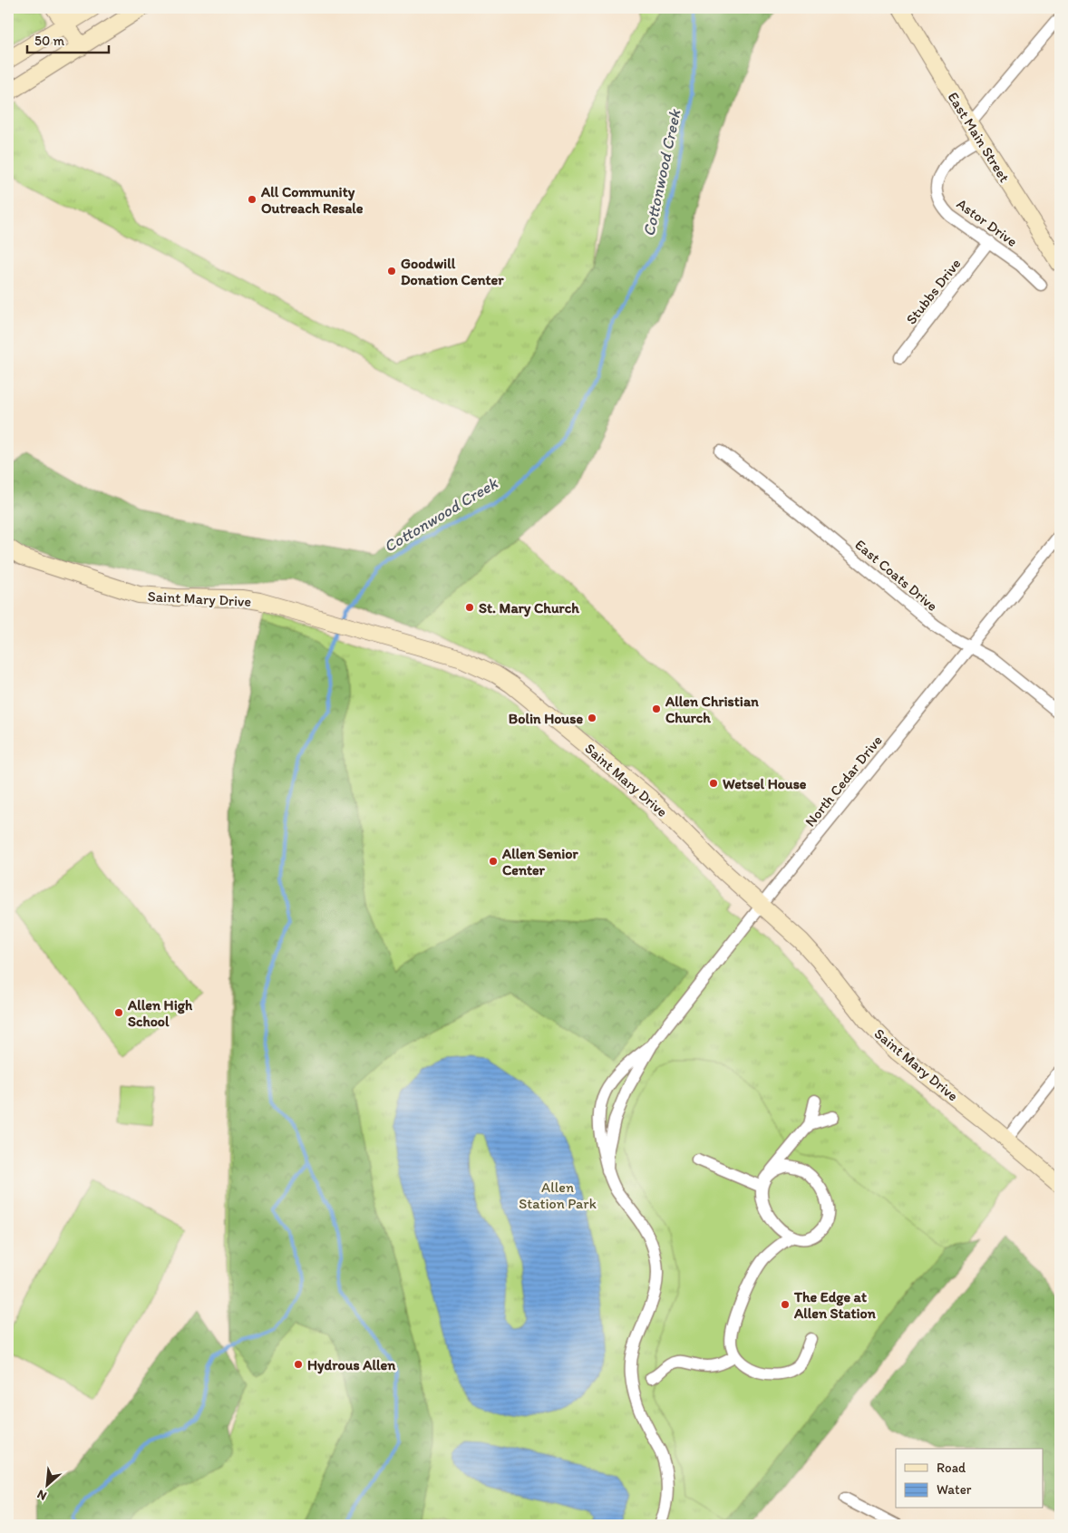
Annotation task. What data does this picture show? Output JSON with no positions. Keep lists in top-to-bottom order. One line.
{"streets":{"street":["East Main Street","Astor Drive","Stubbs Drive","East Coats Drive","Saint Mary Drive","North Cedar Drive"]},"crossings":[["East Main Street","Astor Drive"],["Astor Drive","Stubbs Drive"],["East Coats Drive","North Cedar Drive"],["Saint Mary Drive","North Cedar Drive"]],"water":["Cottonwood Creek"],"parks":["Allen Station Park"],"places":["All Community Outreach Resale","Goodwill Donation Center","St. Mary Church","Allen Christian Church","Bolin House","Wetsel House","Allen Senior Center","Allen High School","The Edge at Allen Station","Hydrous Allen"],"legend":["Road","Water"],"scale_bar":"50 m","north":"bottom left"}
